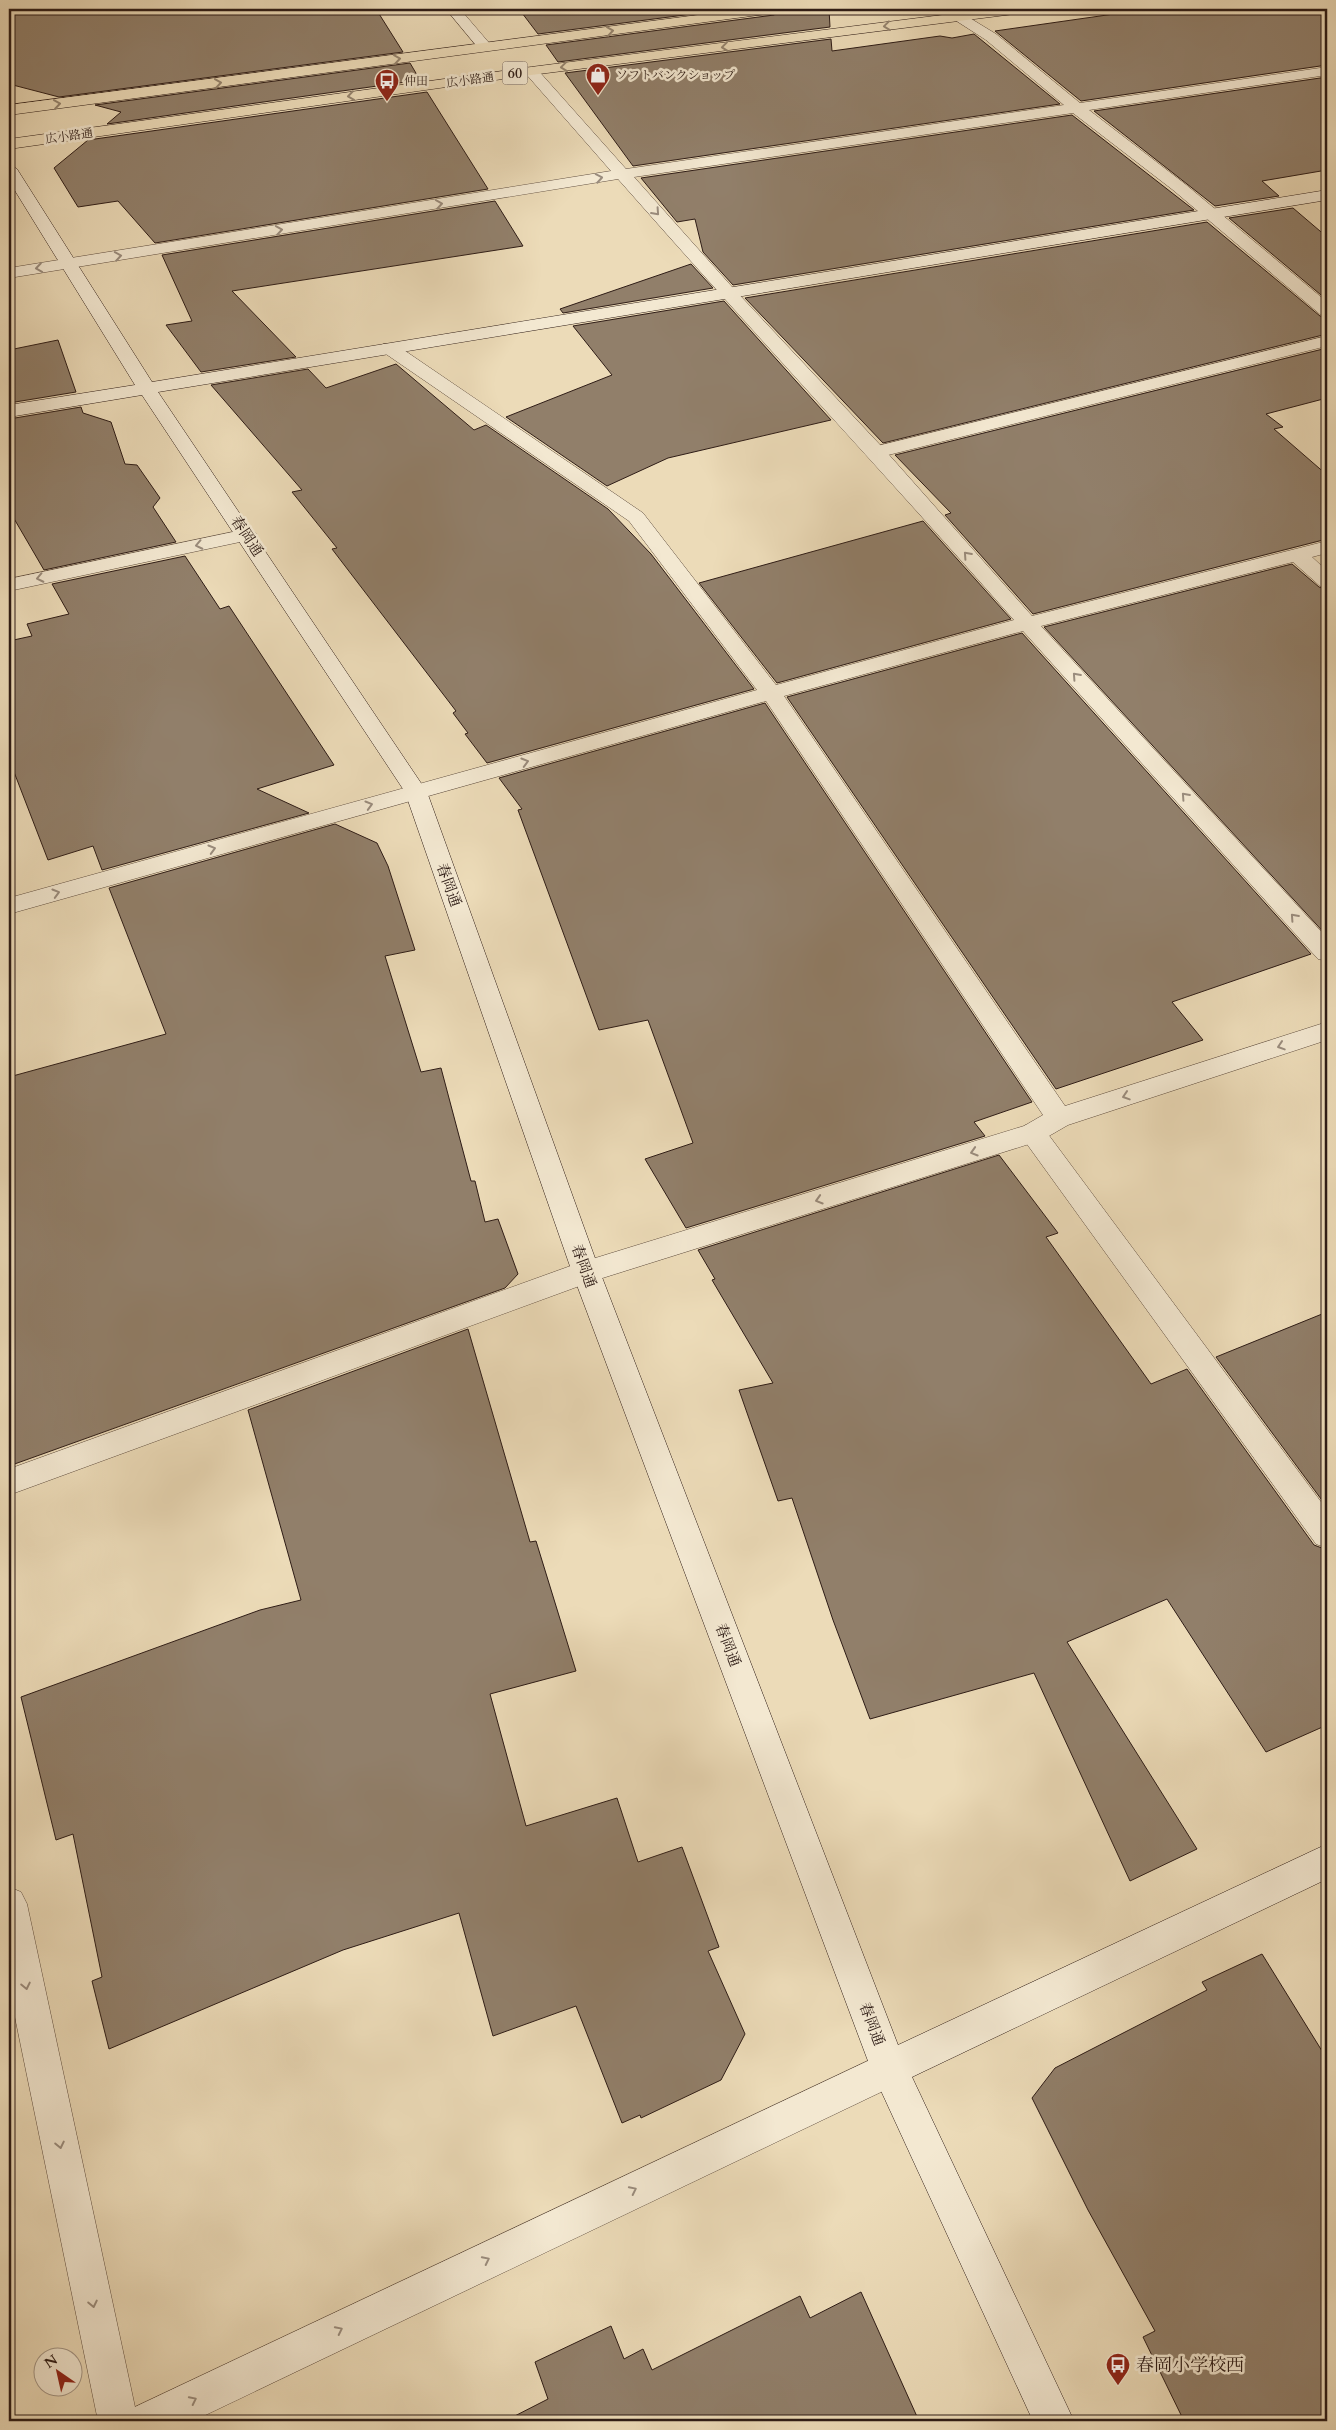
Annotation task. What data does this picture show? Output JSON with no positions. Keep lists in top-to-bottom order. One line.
{"streets":{"main road":["60","広小路通"],"street":["春岡通"]},"places":{"shop":["ソフトバンクショップ"],"bus stop":["仲田","春岡小学校西"]},"north":"top left"}
